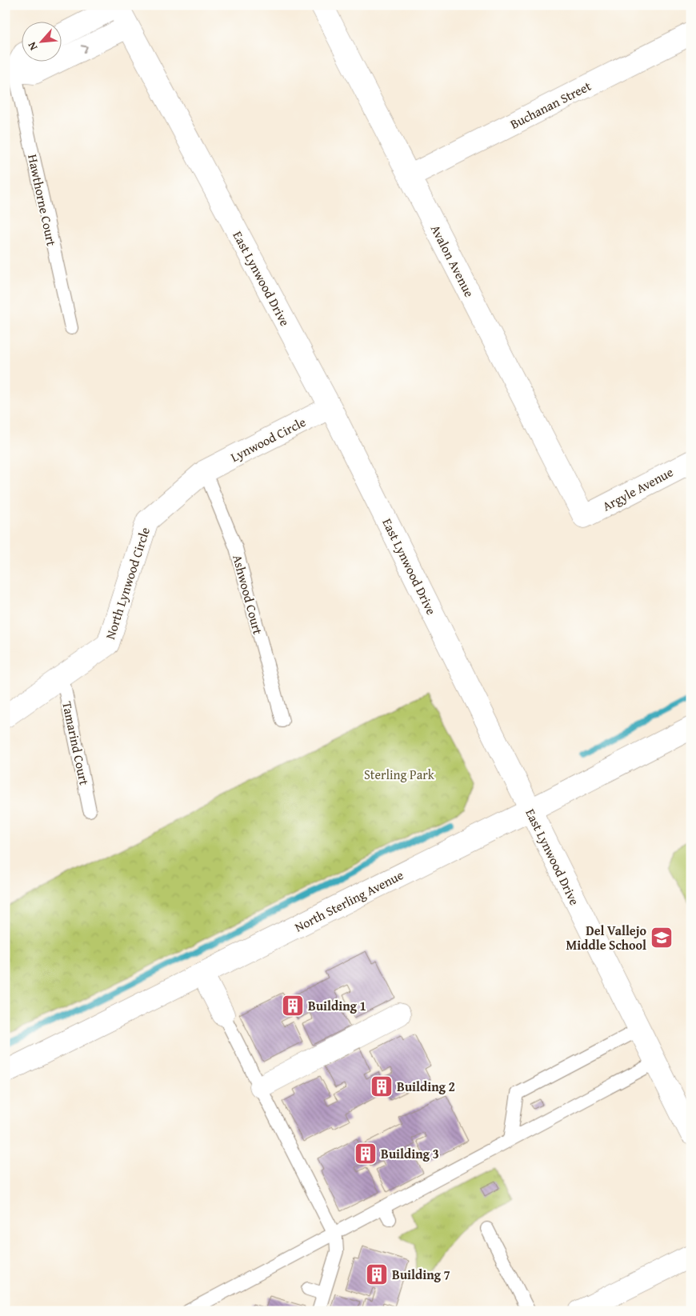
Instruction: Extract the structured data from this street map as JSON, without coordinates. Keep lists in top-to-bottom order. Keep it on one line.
{"streets":{"street":["Buchanan Street","Avalon Avenue","East Lynwood Drive","Lynwood Circle","Argyle Avenue","North Lynwood Circle","North Sterling Avenue"],"lane":["Hawthorne Court","Ashwood Court","Tamarind Court"]},"crossings":[["Buchanan Street","Avalon Avenue"],["Avalon Avenue","Argyle Avenue"],["East Lynwood Drive","Lynwood Circle"],["East Lynwood Drive","North Sterling Avenue"],["Lynwood Circle","North Lynwood Circle"],["Lynwood Circle","Ashwood Court"],["North Lynwood Circle","Ashwood Court"],["North Lynwood Circle","Tamarind Court"]],"parks":["Sterling Park"],"places":{"school or university":["Del Vallejo Middle School"],"building":["Building 1","Building 2","Building 3","Building 7"]},"north":"bottom left"}
